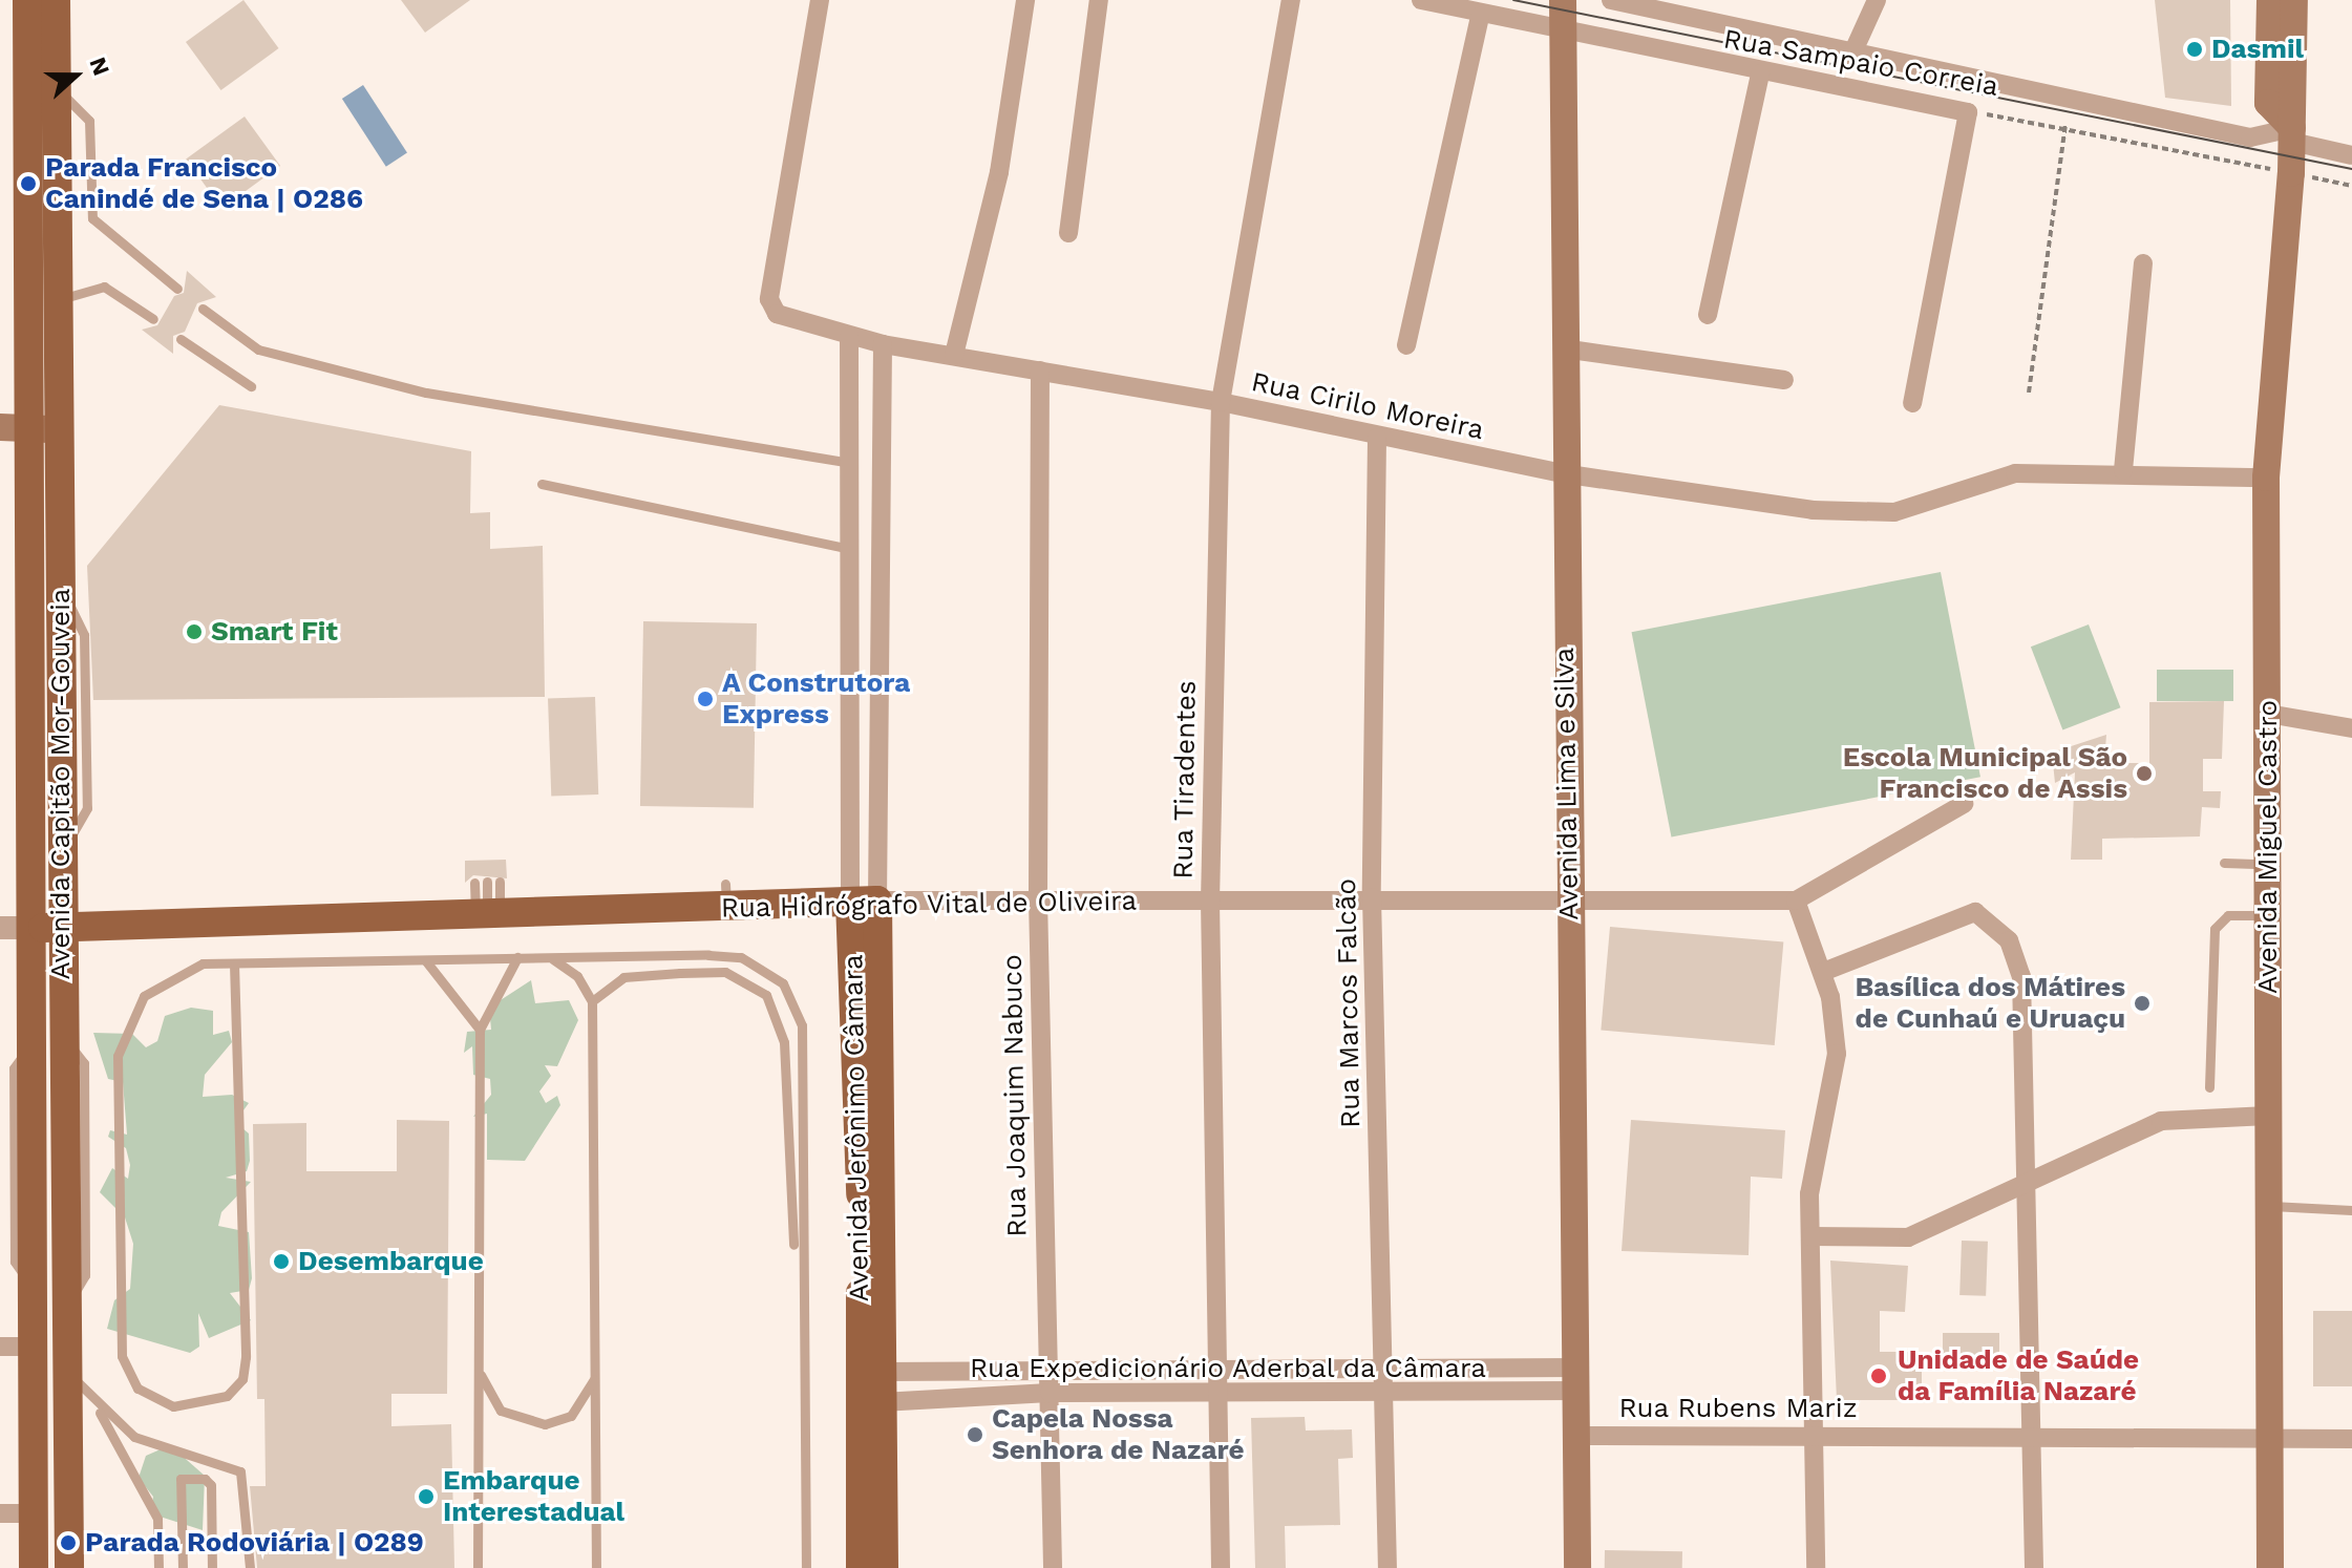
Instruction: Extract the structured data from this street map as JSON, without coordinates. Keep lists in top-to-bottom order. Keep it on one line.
{"streets":{"main road":["Avenida Capitão Mor-Gouveia","Avenida Lima e Silva","Avenida Miguel Castro","Rua Hidrógrafo Vital de Oliveira","Avenida Jerônimo Câmara"],"street":["Rua Sampaio Correia","Rua Cirilo Moreira","Rua Tiradentes","Rua Marcos Falcão","Rua Joaquim Nabuco","Rua Expedicionário Aderbal da Câmara","Rua Rubens Mariz"]},"crossings":[["Rua Sampaio Correia","Avenida Lima e Silva"],["Rua Sampaio Correia","Avenida Miguel Castro"],["Rua Cirilo Moreira","Rua Tiradentes"],["Rua Cirilo Moreira","Avenida Lima e Silva"],["Rua Cirilo Moreira","Avenida Miguel Castro"],["Rua Cirilo Moreira","Rua Marcos Falcão"],["Rua Cirilo Moreira","Rua Joaquim Nabuco"],["Rua Cirilo Moreira","Avenida Jerônimo Câmara"],["Rua Tiradentes","Rua Hidrógrafo Vital de Oliveira"],["Rua Tiradentes","Rua Expedicionário Aderbal da Câmara"],["Avenida Capitão Mor-Gouveia","Rua Hidrógrafo Vital de Oliveira"],["Avenida Lima e Silva","Rua Hidrógrafo Vital de Oliveira"],["Avenida Lima e Silva","Rua Expedicionário Aderbal da Câmara"],["Avenida Lima e Silva","Rua Rubens Mariz"],["Avenida Miguel Castro","Rua Rubens Mariz"],["Rua Hidrógrafo Vital de Oliveira","Rua Marcos Falcão"],["Rua Hidrógrafo Vital de Oliveira","Rua Joaquim Nabuco"],["Rua Hidrógrafo Vital de Oliveira","Avenida Jerônimo Câmara"],["Rua Marcos Falcão","Rua Expedicionário Aderbal da Câmara"],["Rua Joaquim Nabuco","Rua Expedicionário Aderbal da Câmara"],["Avenida Jerônimo Câmara","Rua Expedicionário Aderbal da Câmara"]],"places":["Dasmil","Parada Francisco Canindé de Sena | O286","Smart Fit","A Construtora Express","Escola Municipal São Francisco de Assis","Basílica dos Mátires de Cunhaú e Uruaçu","Desembarque","Unidade de Saúde da Família Nazaré","Capela Nossa Senhora de Nazaré","Embarque Interestadual","Parada Rodoviária | O289"],"north":"right"}
